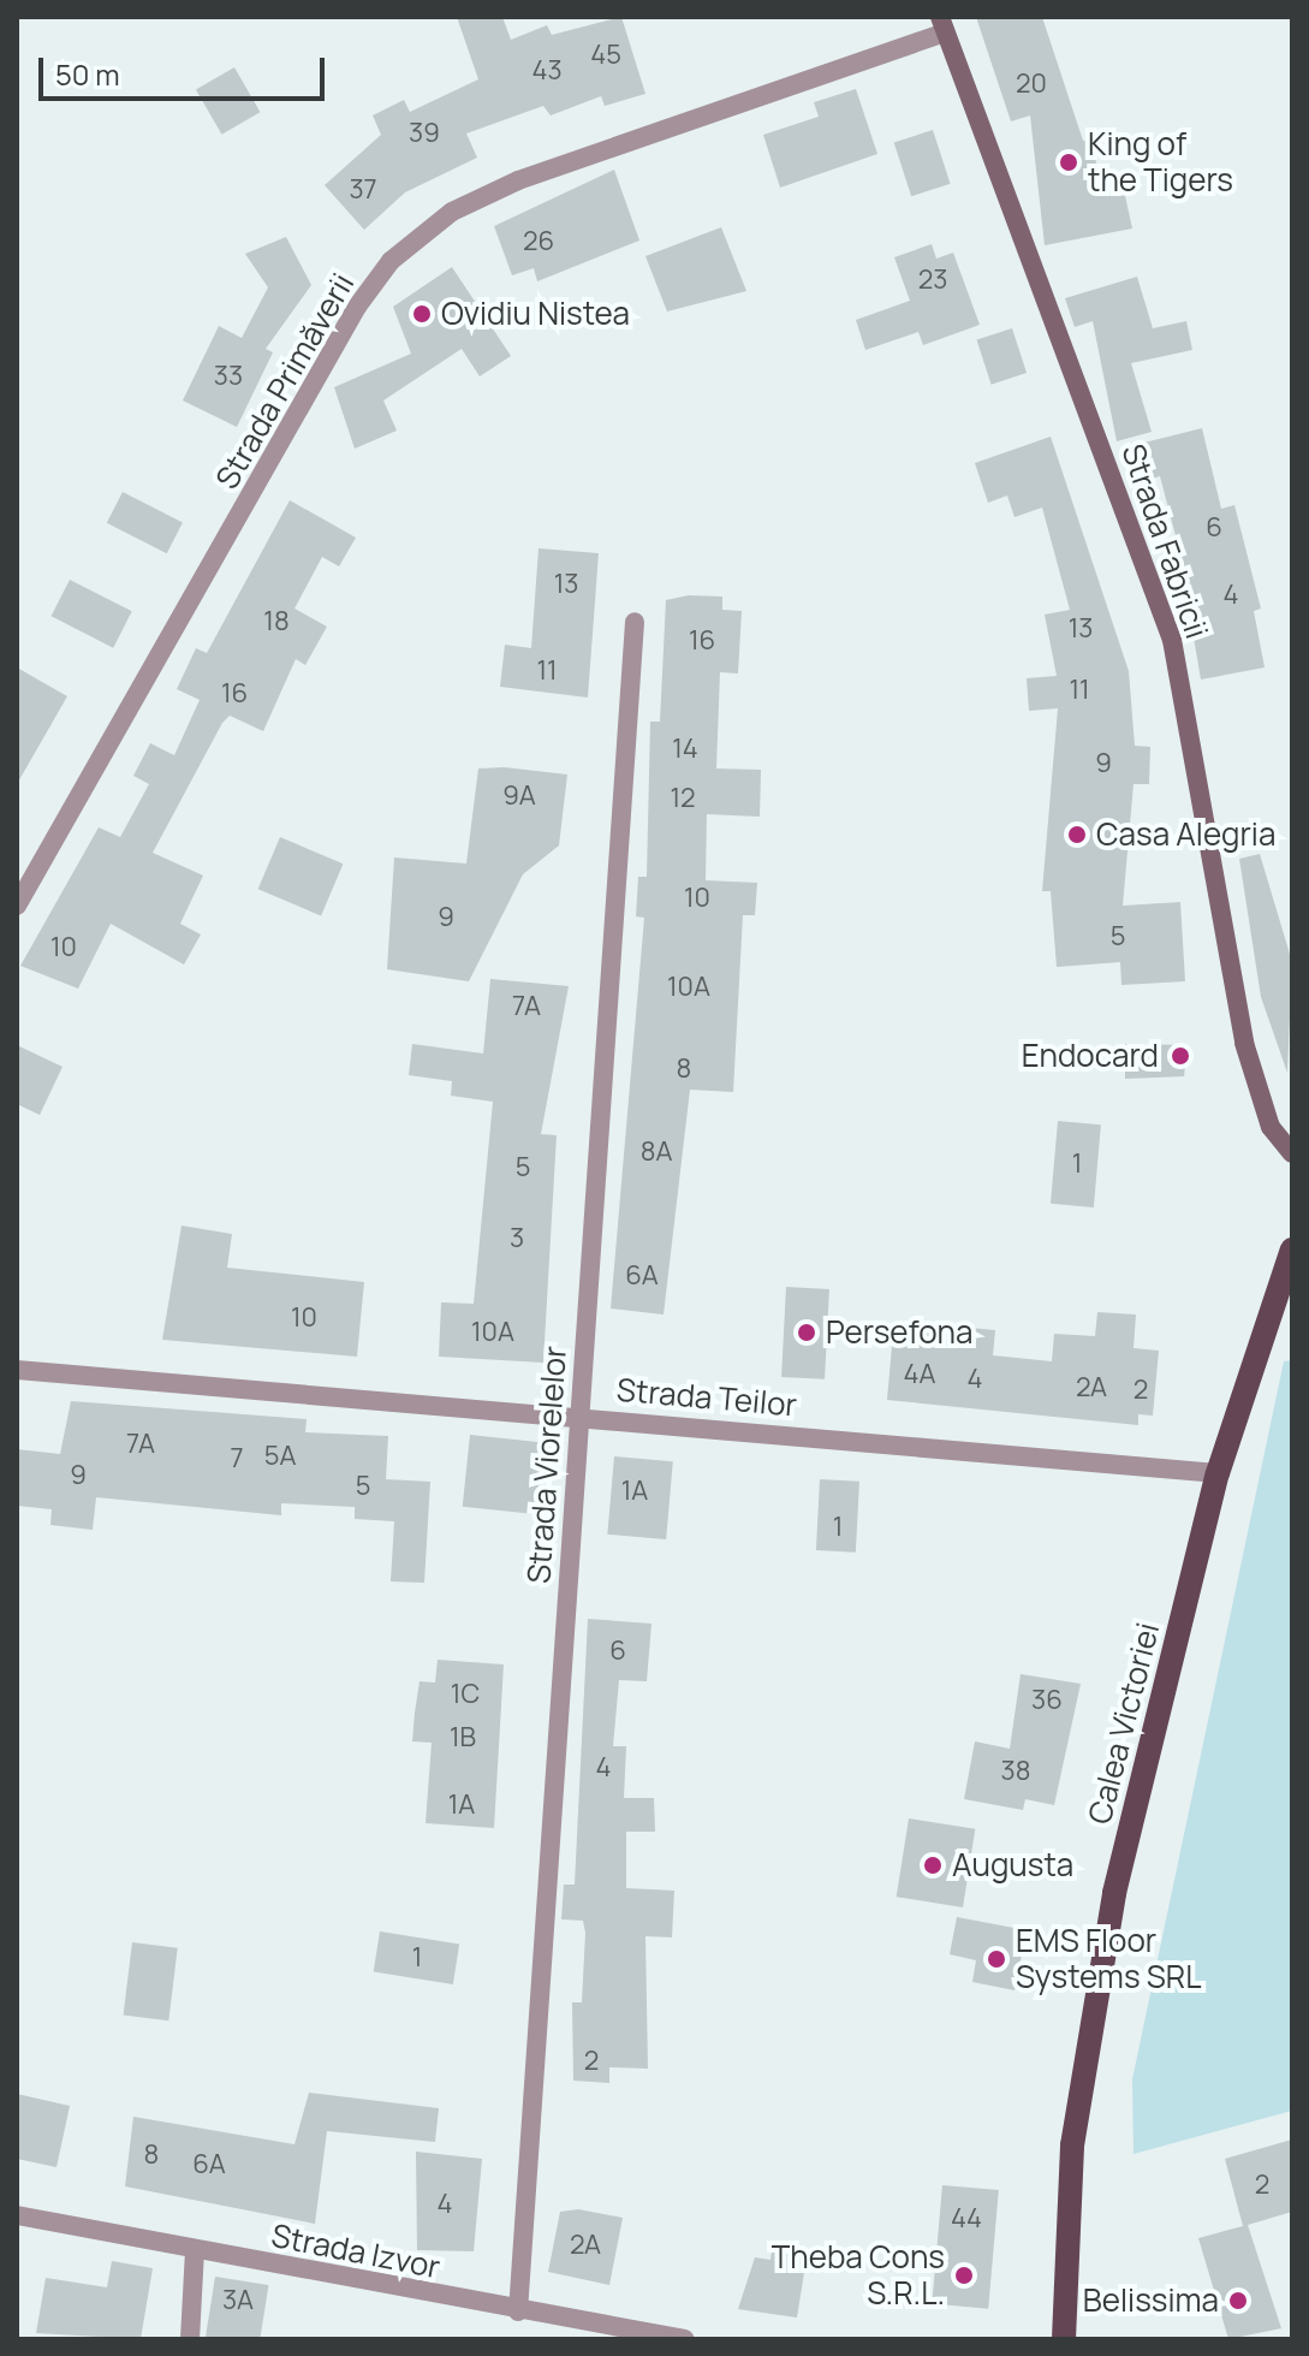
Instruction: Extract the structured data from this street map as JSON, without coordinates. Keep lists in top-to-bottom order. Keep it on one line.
{"streets":{"main road":["Calea Victoriei"],"street":["Strada Primăverii","Strada Fabricii","Strada Teilor","Strada Viorelelor","Strada Izvor"]},"crossings":[["Strada Primăverii","Strada Fabricii"],["Strada Teilor","Strada Viorelelor"],["Strada Teilor","Calea Victoriei"],["Strada Viorelelor","Strada Izvor"]],"places":["King of the Tigers","Ovidiu Nistea","Casa Alegria","Endocard","Persefona","Augusta","EMS Floor Systems SRL","Theba Cons S.R.L.","Belissima"],"house_numbers":["45","43","20","39","37","26","23","33","6","13","4","18","13","16","11","11","16","14","9","9A","12","10","9","5","10","10A","7A","8","8A","1","5","3","6A","10","10A","4A","4","2A","2","7A","5A","7","9","5","1A","1","6","1C","36","1B","4","38","1A","1","2","8","6A","2","4","44","2A","3A"],"scale_bar":"50 m"}
